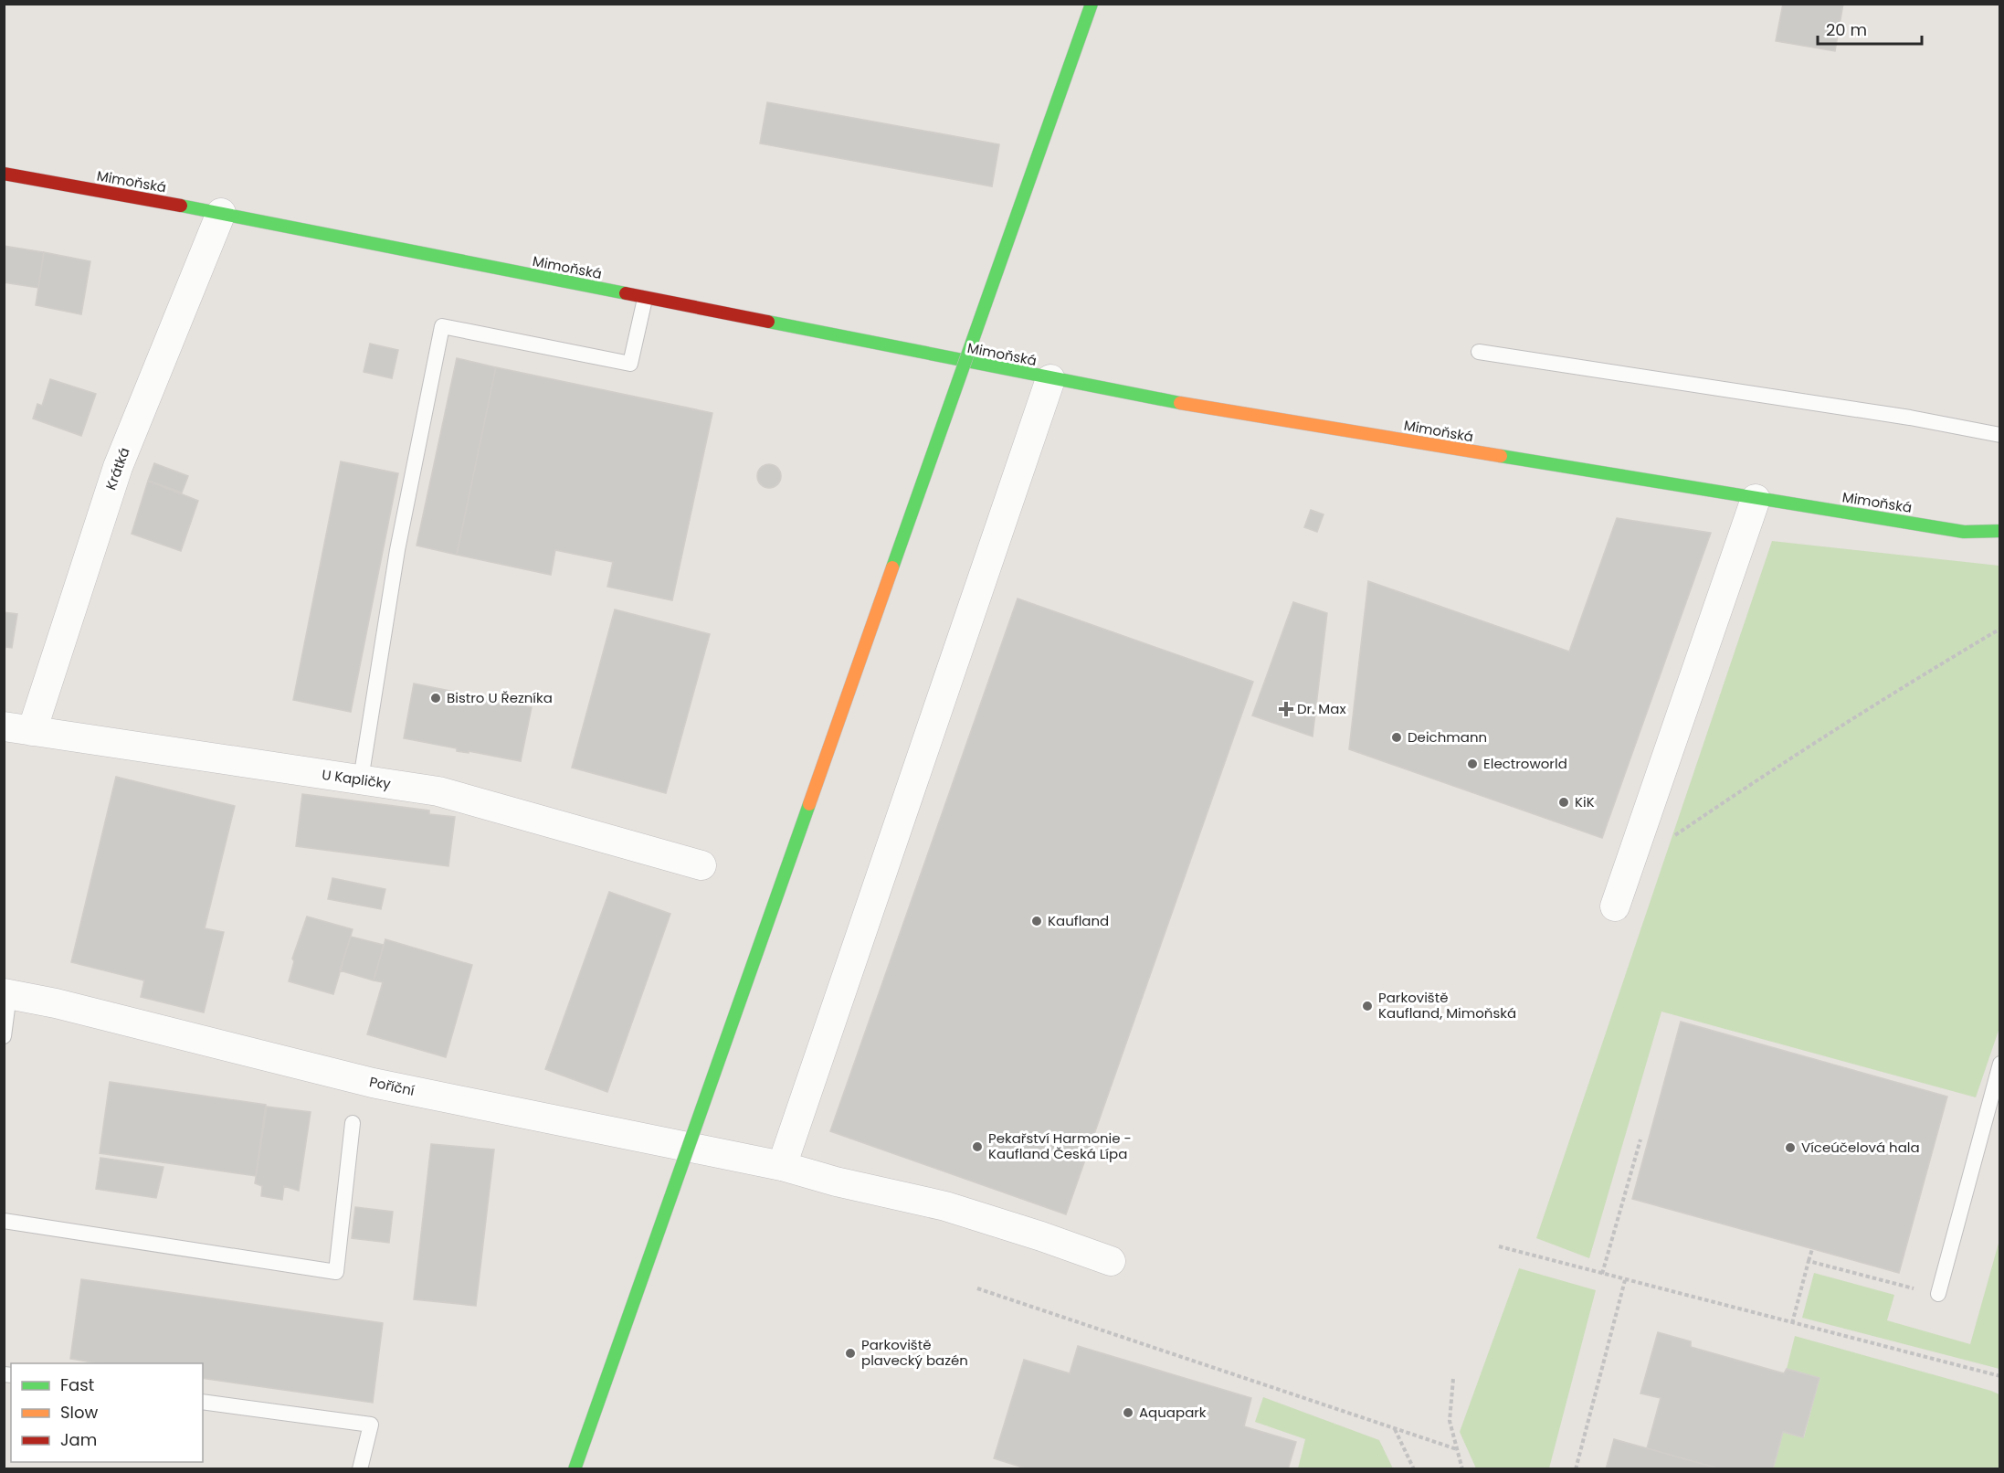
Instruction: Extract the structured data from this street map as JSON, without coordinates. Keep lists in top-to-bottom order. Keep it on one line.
{"streets":{"street":["Mimoňská","Krátká","U Kapličky","Poříční"]},"crossings":[["Mimoňská","Krátká"],["Krátká","U Kapličky"]],"places":{"other":["Bistro U Řezníka","Deichmann","Electroworld","KiK","Kaufland","Parkoviště Kaufland, Mimoňská","Pekařství Harmonie - Kaufland Česká Lípa","Víceúčelová hala","Parkoviště plavecký bazén","Aquapark"],"health":["Dr. Max"]},"legend":["Fast","Slow","Jam"],"scale_bar":"20 m"}
